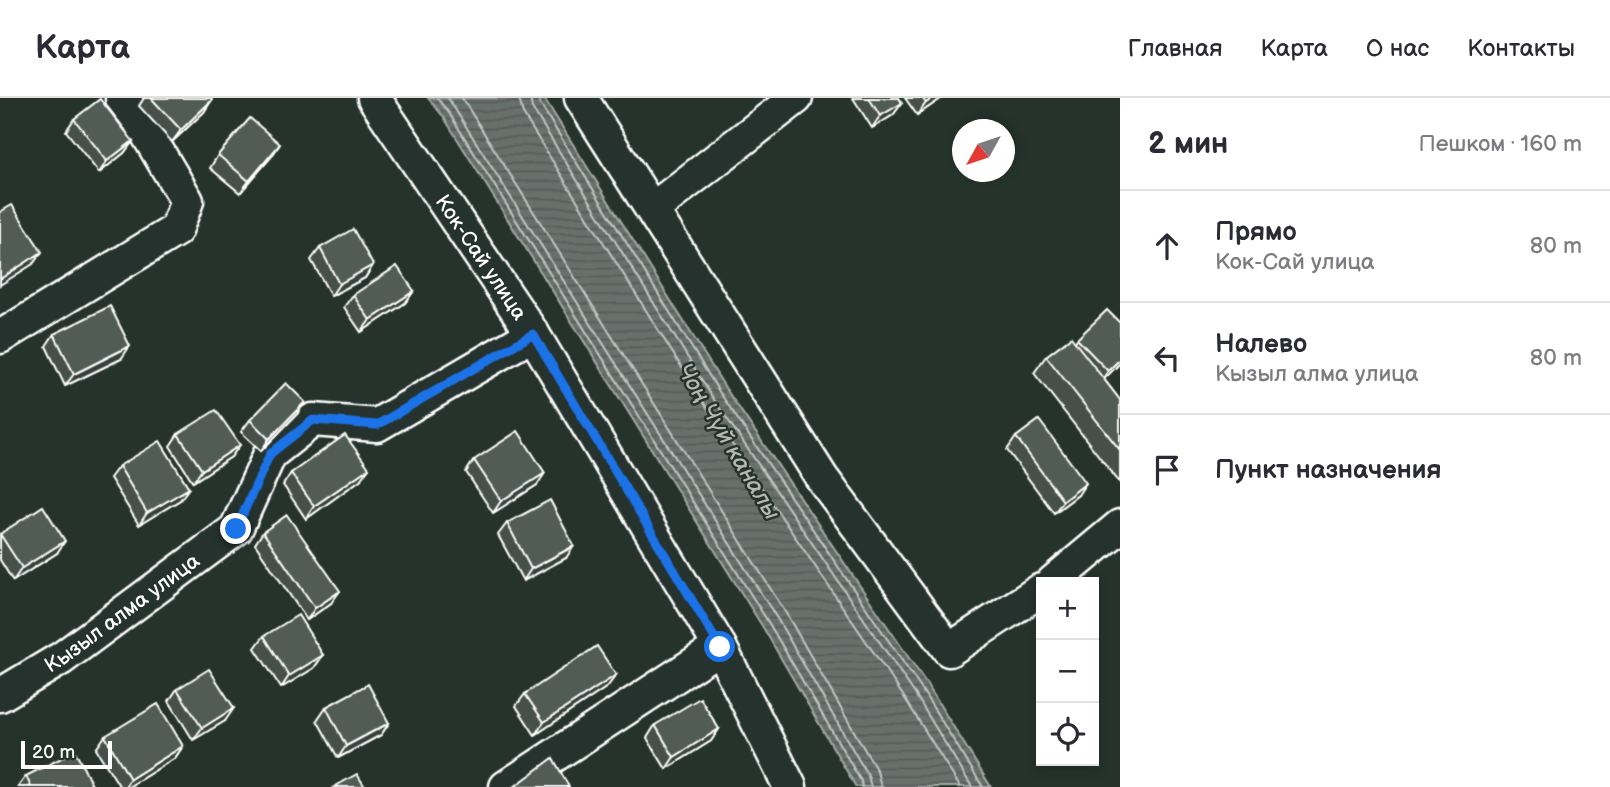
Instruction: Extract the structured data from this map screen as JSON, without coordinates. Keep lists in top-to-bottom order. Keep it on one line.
{"streets":{"street":["Кок-Сай улица","Кызыл алма улица"]},"crossings":[["Кок-Сай улица","Кызыл алма улица"]],"water":["Чоң Чүй каналы"],"scale_bar":"20 m","north":"bottom left","page":{"header":"Карта","nav":["Главная","Карта","О нас","Контакты"],"heading":["2 мин","Пешком · 160 m"],"list":[["Прямо","Кок-Сай улица","80 m"],["Налево","Кызыл алма улица","80 m"],"Пункт назначения"],"map_buttons":["+","−"],"scale":"20 m"}}
